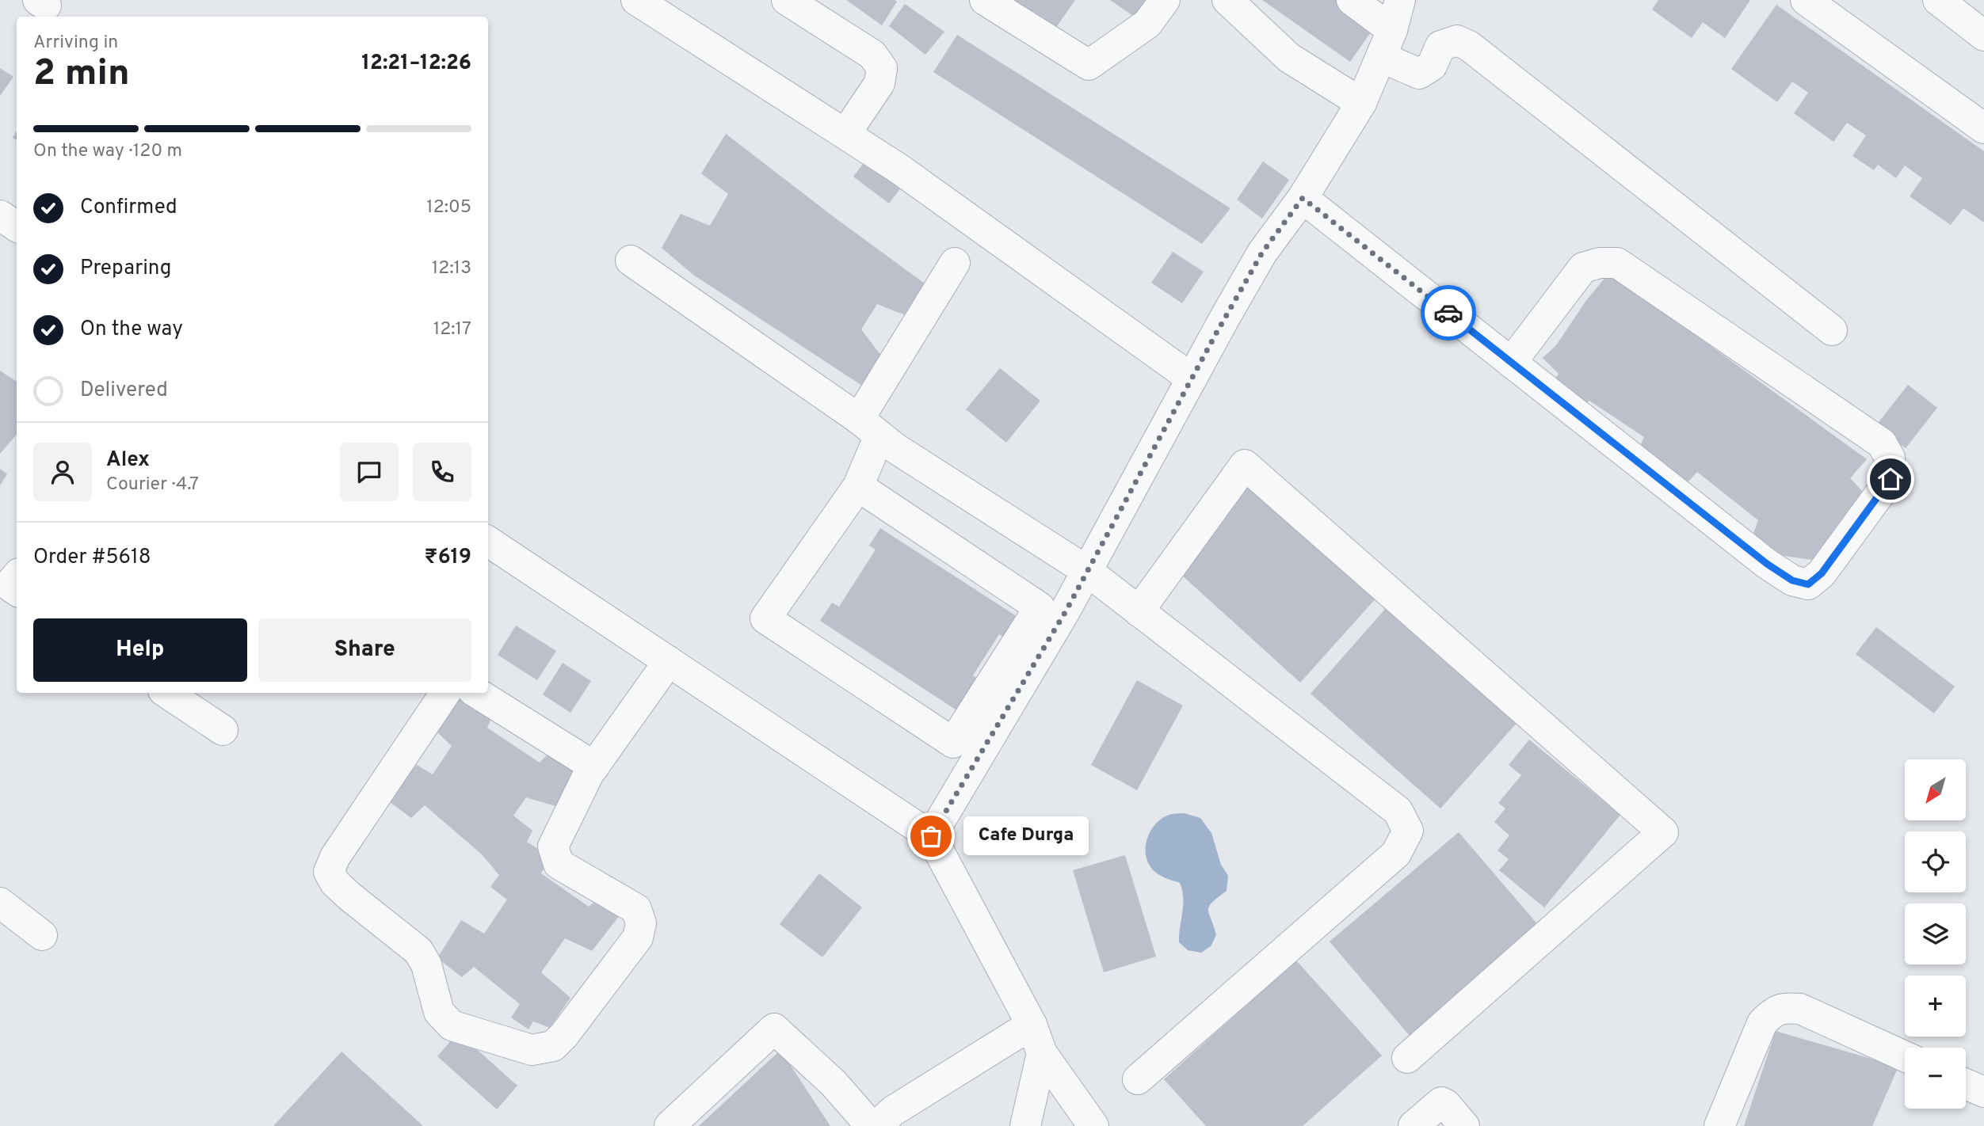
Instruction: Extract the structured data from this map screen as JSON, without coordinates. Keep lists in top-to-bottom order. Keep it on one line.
{"places":["Cafe Durga"],"north":"bottom left","page":{"heading":["2 min","Arriving in","12:21–12:26"],"panel":["Alex","Courier · 4.7","Order #5618","₹619"],"bar":"On the way · 120 m","list":[["Confirmed","12:05"],["Preparing","12:13"],["On the way","12:17"],"Delivered"],"buttons":["Help","Share"],"map_buttons":["+","−"],"bubble":"Cafe Durga"}}
